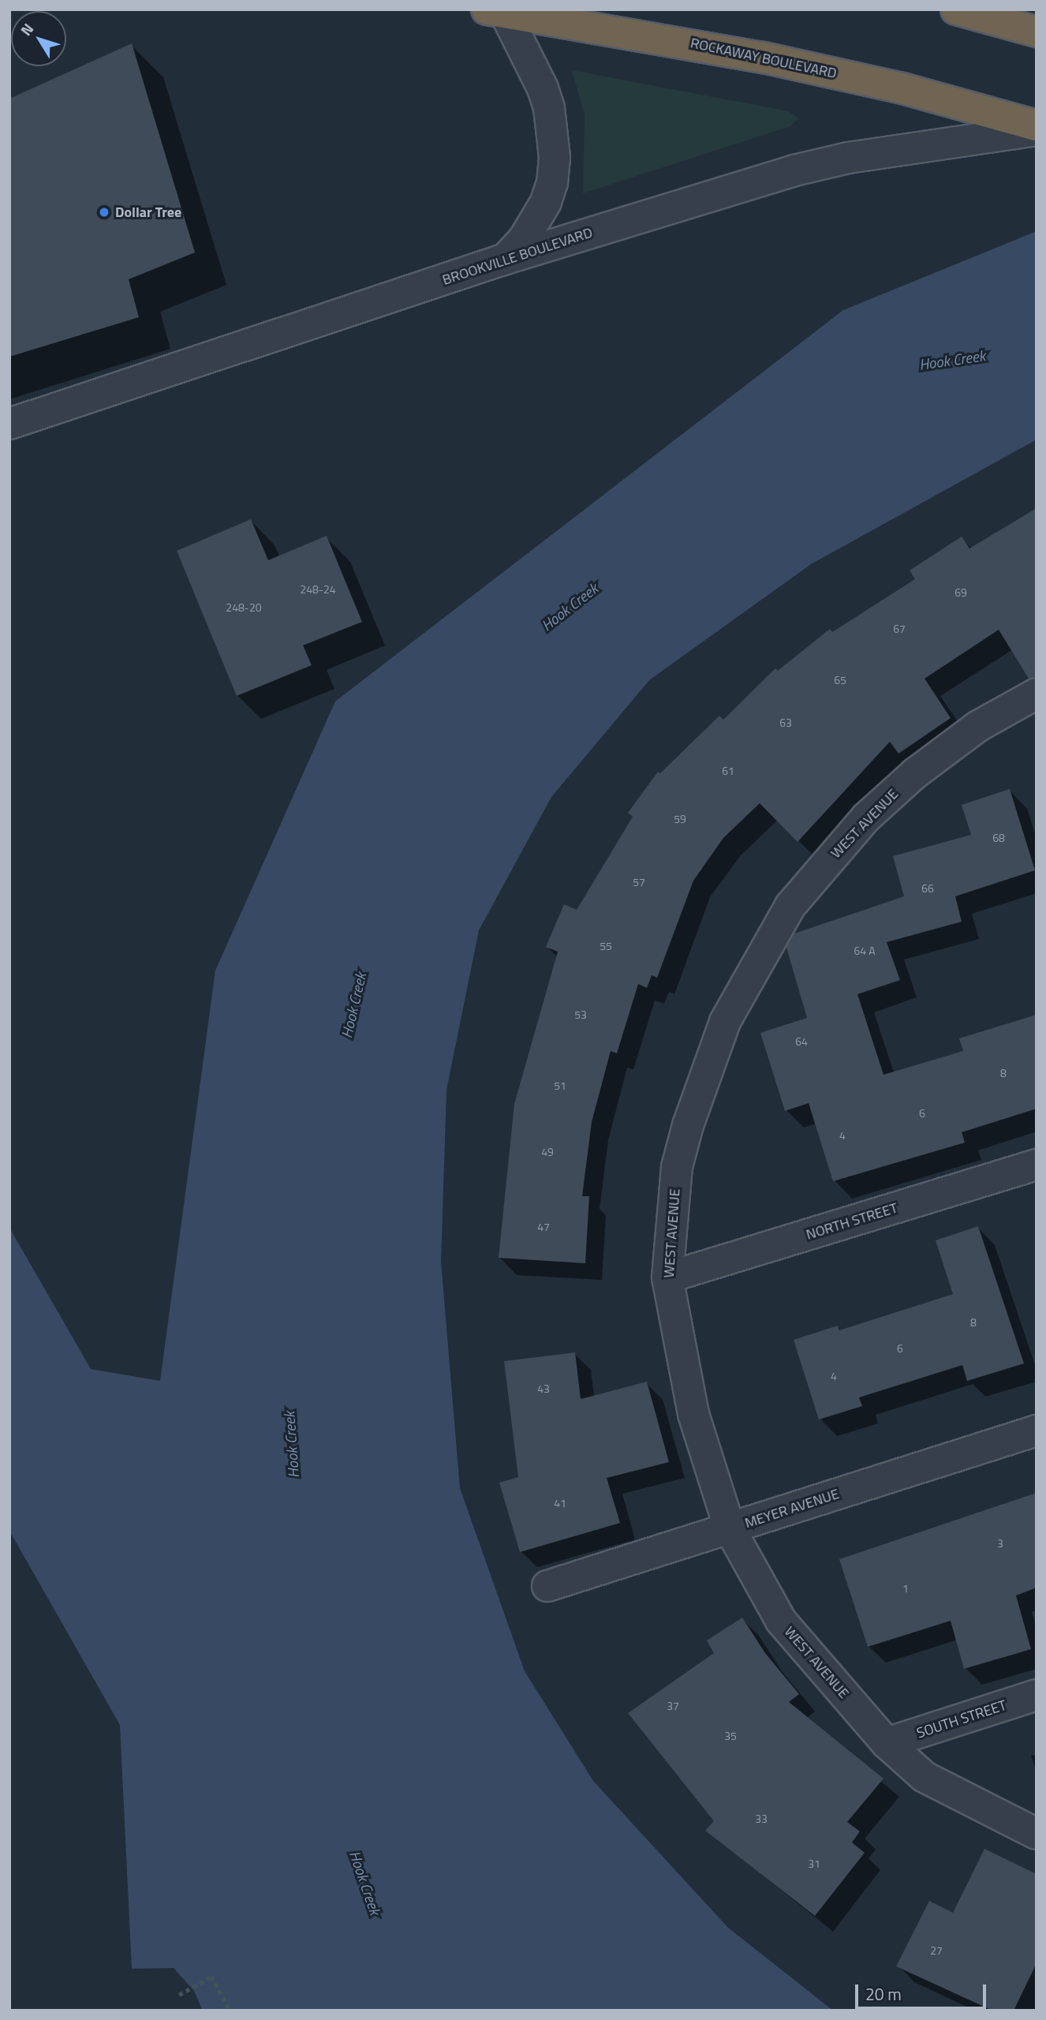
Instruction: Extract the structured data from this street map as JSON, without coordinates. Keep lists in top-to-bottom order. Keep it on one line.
{"streets":{"highway":["ROCKAWAY BOULEVARD"],"street":["BROOKVILLE BOULEVARD","WEST AVENUE","NORTH STREET","MEYER AVENUE","SOUTH STREET"]},"crossings":[["WEST AVENUE","NORTH STREET"],["WEST AVENUE","MEYER AVENUE"],["WEST AVENUE","SOUTH STREET"]],"water":["Hook Creek"],"places":["Dollar Tree"],"house_numbers":["248-24","69","248-20","67","65","63","61","59","68","57","66","55","64 A","53","64","8","51","6","4","49","47","8","6","4","43","41","3","1","37","35","33","31","27"],"scale_bar":"20 m","north":"top left"}
